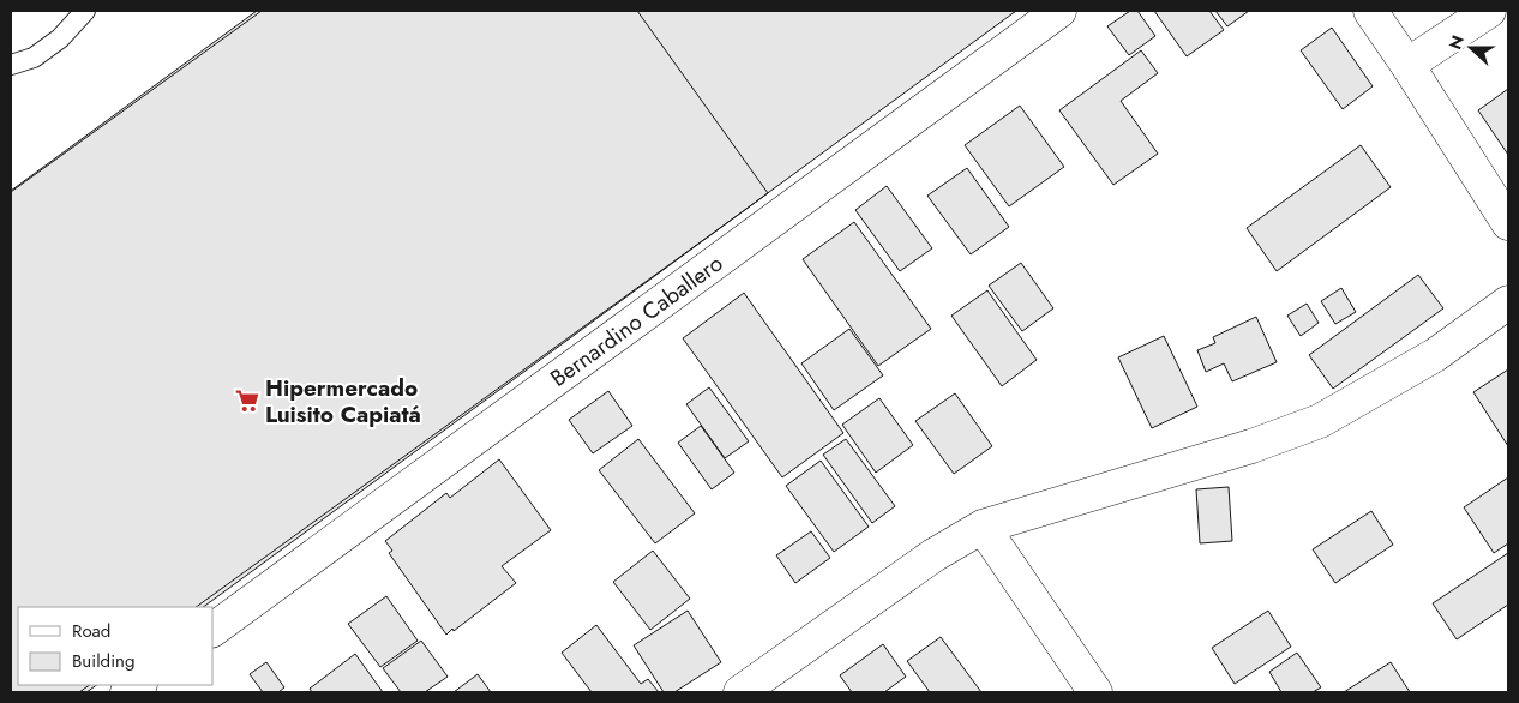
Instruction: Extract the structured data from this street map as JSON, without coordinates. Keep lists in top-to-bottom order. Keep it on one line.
{"streets":{"street":["Bernardino Caballero"]},"places":{"supermarket":["Hipermercado Luisito Capiatá"]},"legend":["Road","Building"],"north":"left"}
